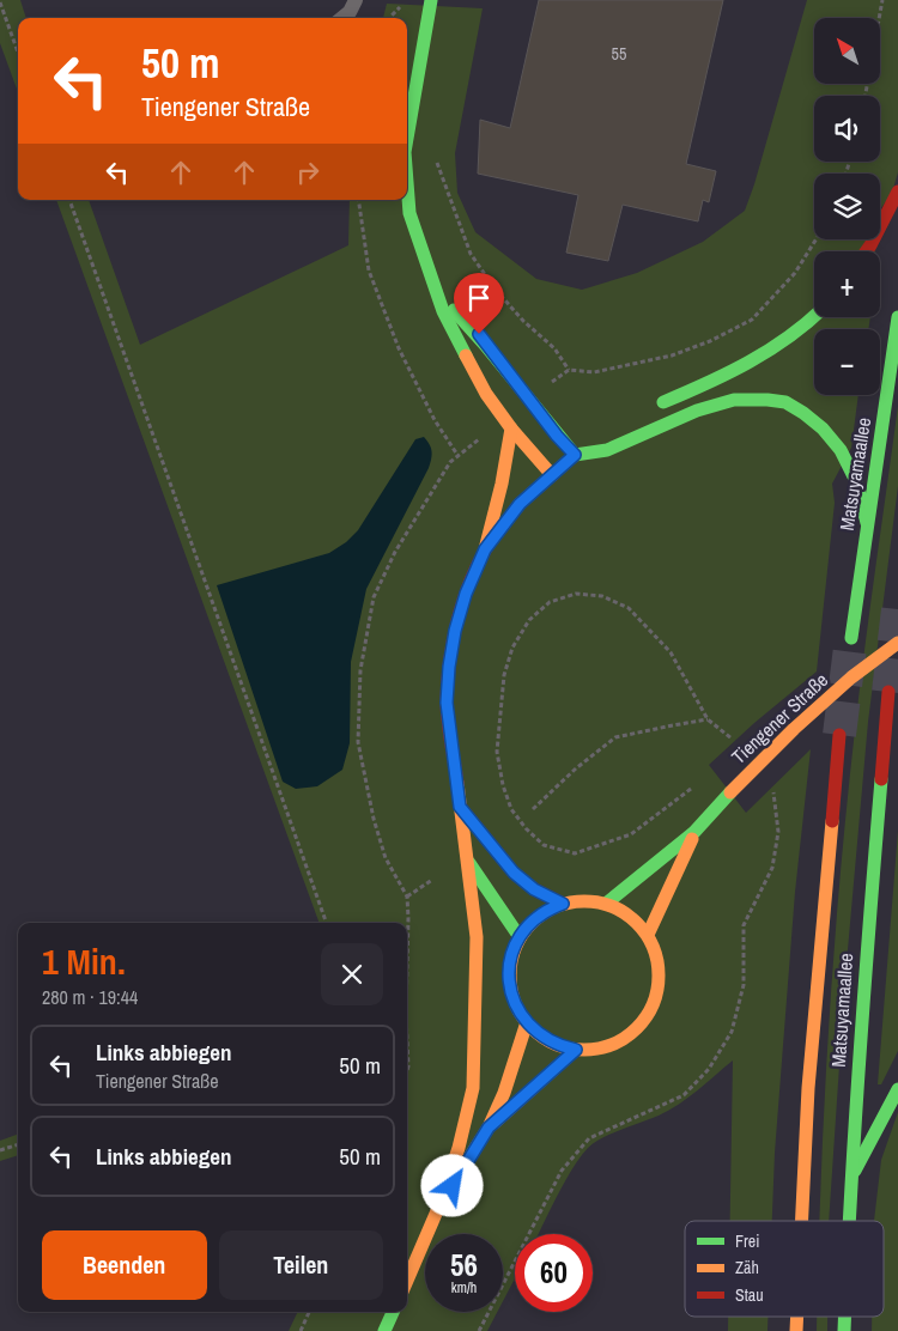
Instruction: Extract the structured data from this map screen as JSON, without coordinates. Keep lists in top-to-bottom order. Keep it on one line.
{"streets":{"main road":["Matsuyamaallee","Tiengener Straße"]},"house_numbers":["55"],"legend":["Frei","Zäh","Stau"],"north":"top left","page":{"map_buttons":["+","−"],"turn":["50 m","Tiengener Straße"],"heading":["1 Min.","280 m · 19:44"],"list":[{"name":"Links abbiegen","note":"Tiengener Straße","value":"50 m"},{"name":"Links abbiegen","value":"50 m"}],"buttons":["Beenden","Teilen"],"speed":"56 km/h","limit":"60"}}
